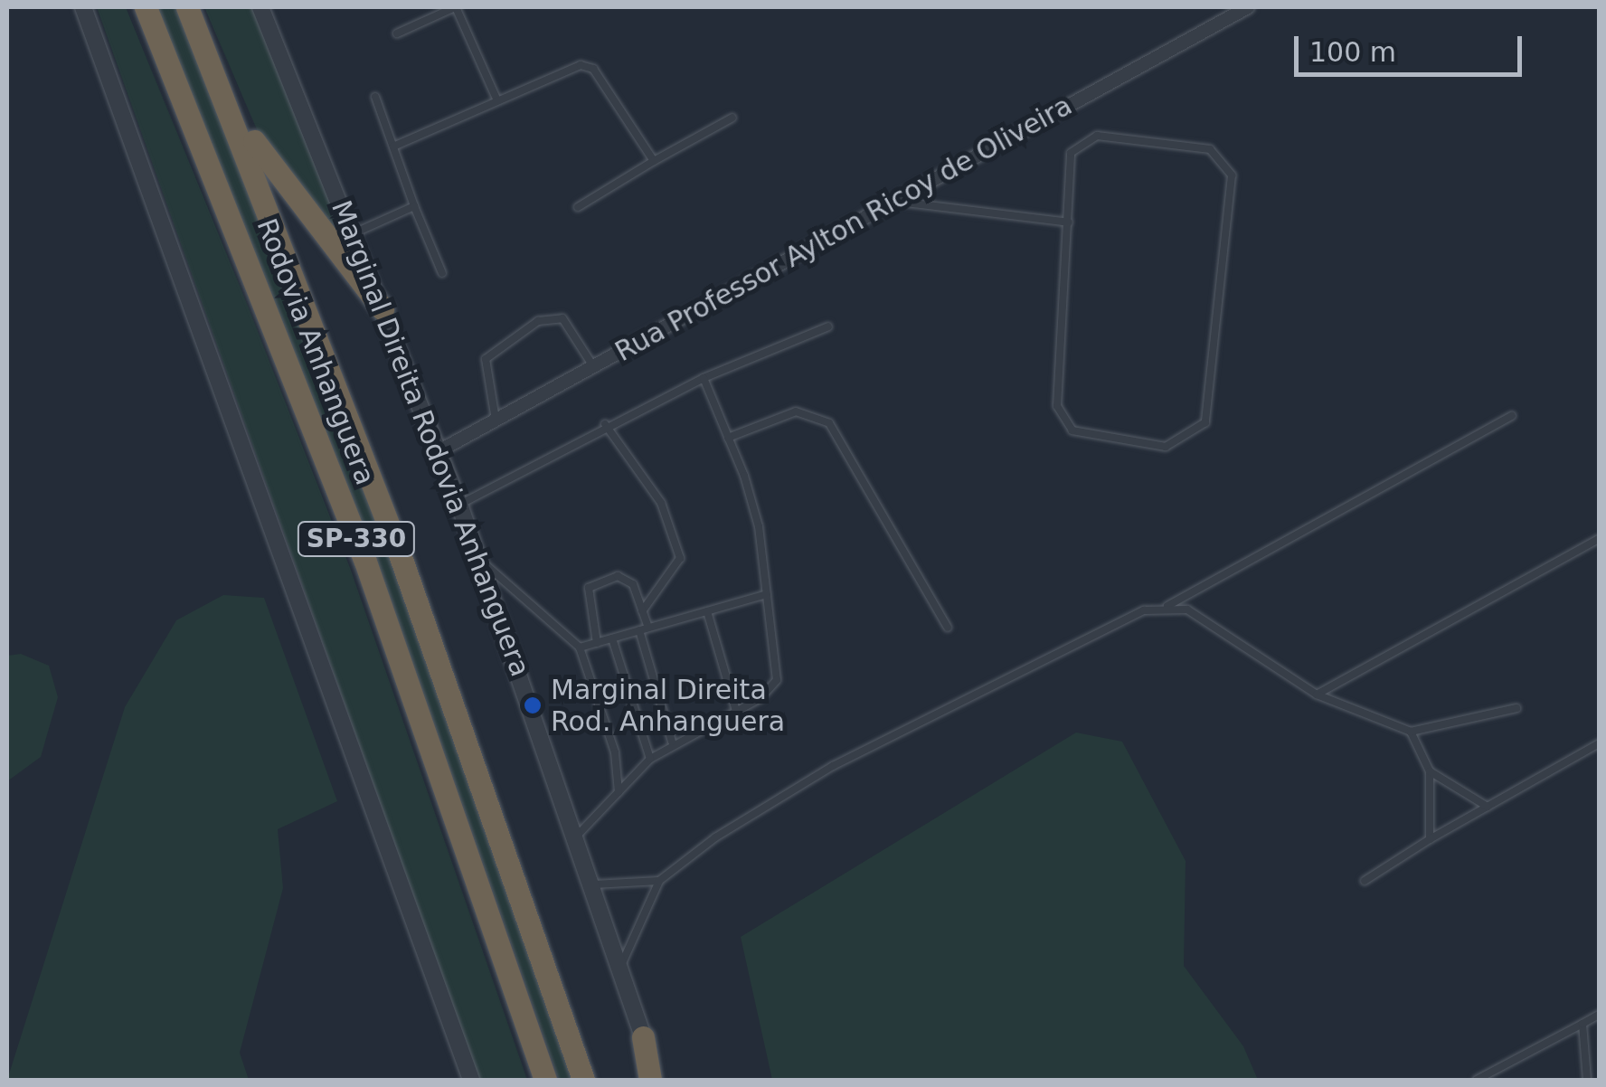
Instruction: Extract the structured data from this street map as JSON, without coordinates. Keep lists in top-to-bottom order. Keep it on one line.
{"streets":{"highway":["Rodovia Anhanguera","SP-330"],"street":["Rua Professor Aylton Ricoy de Oliveira","Marginal Direita Rodovia Anhanguera"]},"crossings":[["Rua Professor Aylton Ricoy de Oliveira","Marginal Direita Rodovia Anhanguera"]],"places":["Marginal Direita Rod. Anhanguera"],"scale_bar":"100 m"}
